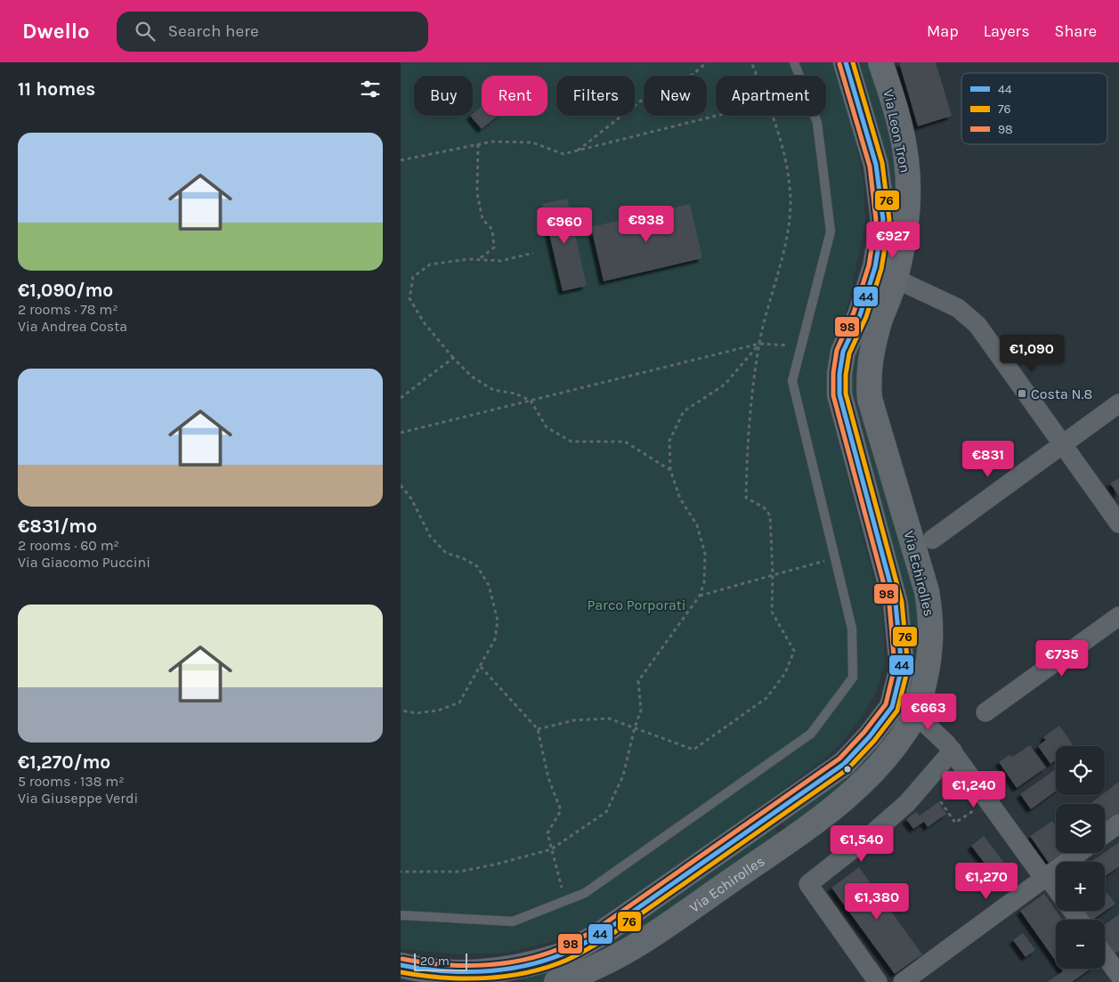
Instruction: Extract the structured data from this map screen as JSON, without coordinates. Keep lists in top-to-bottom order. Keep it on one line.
{"streets":{"street":["Via Leon Tron","Via Echirolles"]},"crossings":[["Via Leon Tron","Via Echirolles"]],"parks":["Parco Porporati"],"places":{"transit":["Costa N.8"]},"lines":["transit line 44","transit line 76","transit line 98"],"legend":["44","76","98"],"scale_bar":"20 m","page":{"header":"Dwello","search":"Search here","nav":["Map","Layers","Share"],"heading":"11 homes","chip":["Buy","Rent","Filters","New","Apartment"],"list":[{"name":"€1,090/mo","note":"2 rooms · 78 m² · Via Andrea Costa"},{"name":"€831/mo","note":"2 rooms · 60 m² · Via Giacomo Puccini"},{"name":"€1,270/mo","note":"5 rooms · 138 m² · Via Giuseppe Verdi"}],"price":["€938","€960","€927","€1,090","€831","€735","€663","€1,240","€1,540","€1,270","€1,380"],"map_buttons":["+","−"],"scale":"20 m"}}
